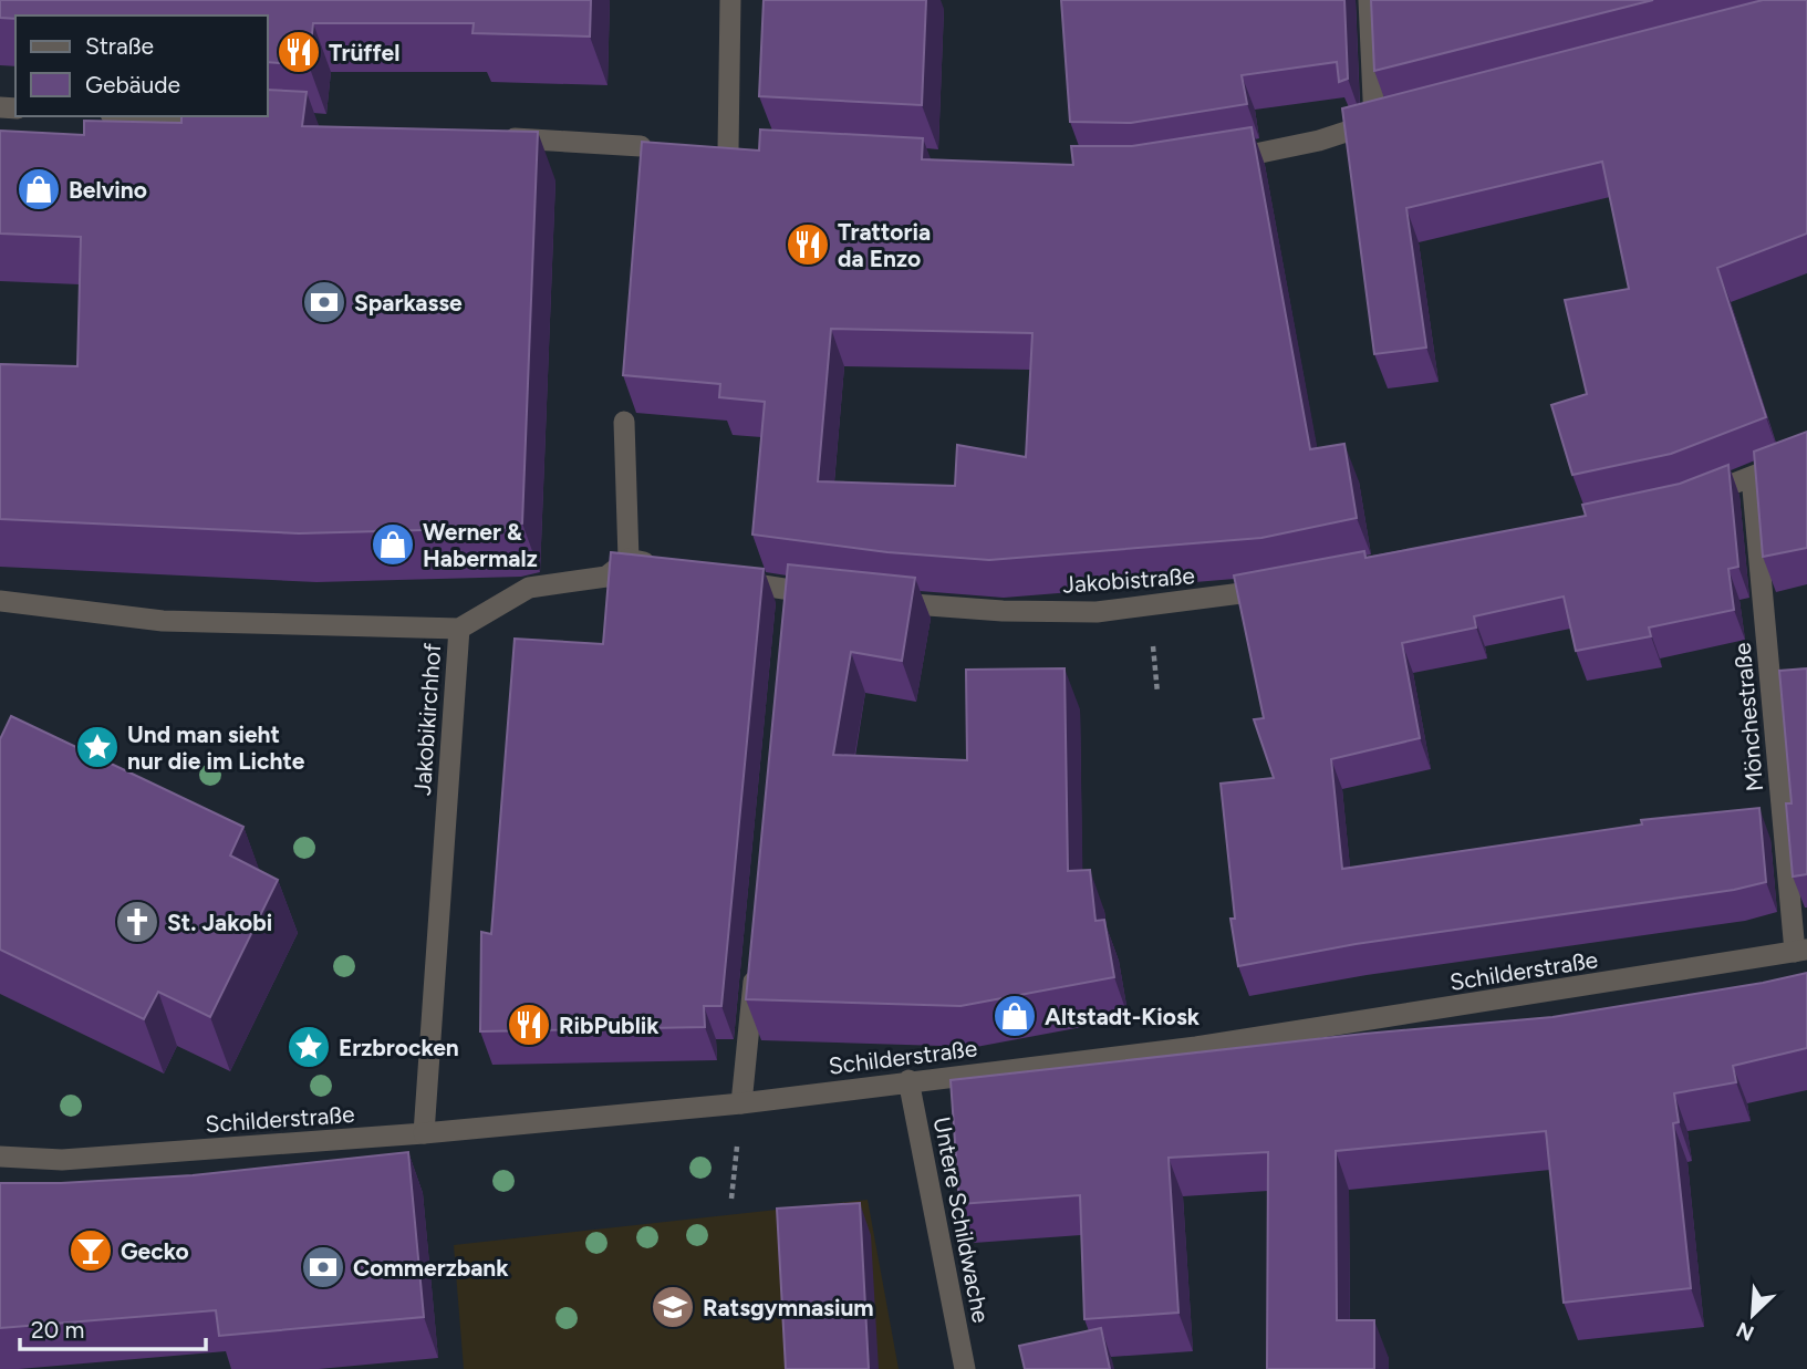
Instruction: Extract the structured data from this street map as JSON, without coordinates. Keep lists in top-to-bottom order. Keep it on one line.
{"streets":{"street":["Jakobistraße","Mönchestraße","Jakobikirchhof","Schilderstraße","Untere Schildwache"]},"crossings":[["Mönchestraße","Schilderstraße"],["Jakobikirchhof","Schilderstraße"],["Schilderstraße","Untere Schildwache"]],"places":{"restaurant":["Trüffel","Trattoria da Enzo","RibPublik"],"shop":["Belvino","Werner & Habermalz","Altstadt-Kiosk"],"bank":["Sparkasse","Commerzbank"],"place":["Und man sieht nur die im Lichte","Erzbrocken"],"church":["St. Jakobi"],"bar":["Gecko"],"school or university":["Ratsgymnasium"]},"legend":["Straße","Gebäude"],"scale_bar":"20 m","north":"bottom left"}
